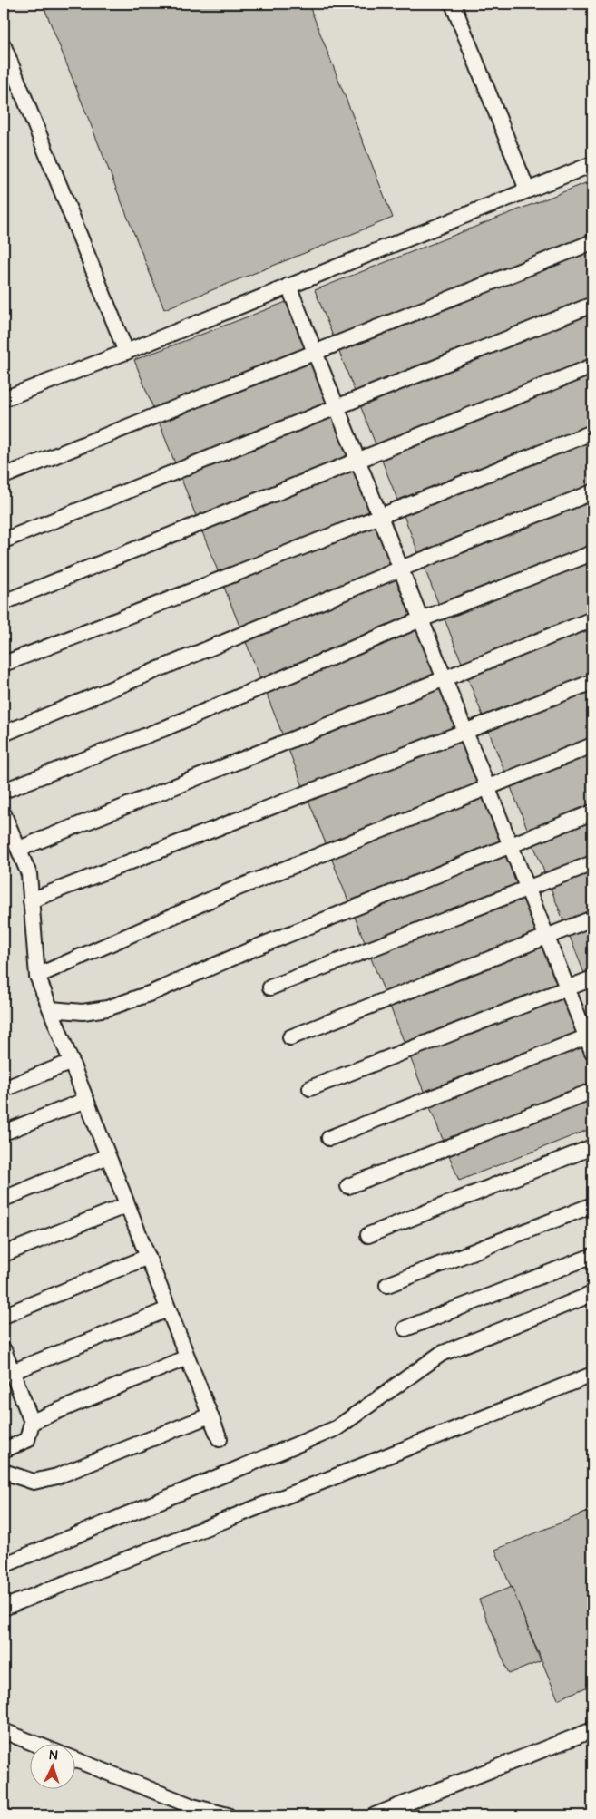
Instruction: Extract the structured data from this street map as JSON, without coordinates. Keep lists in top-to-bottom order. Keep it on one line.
{"north":"top"}
